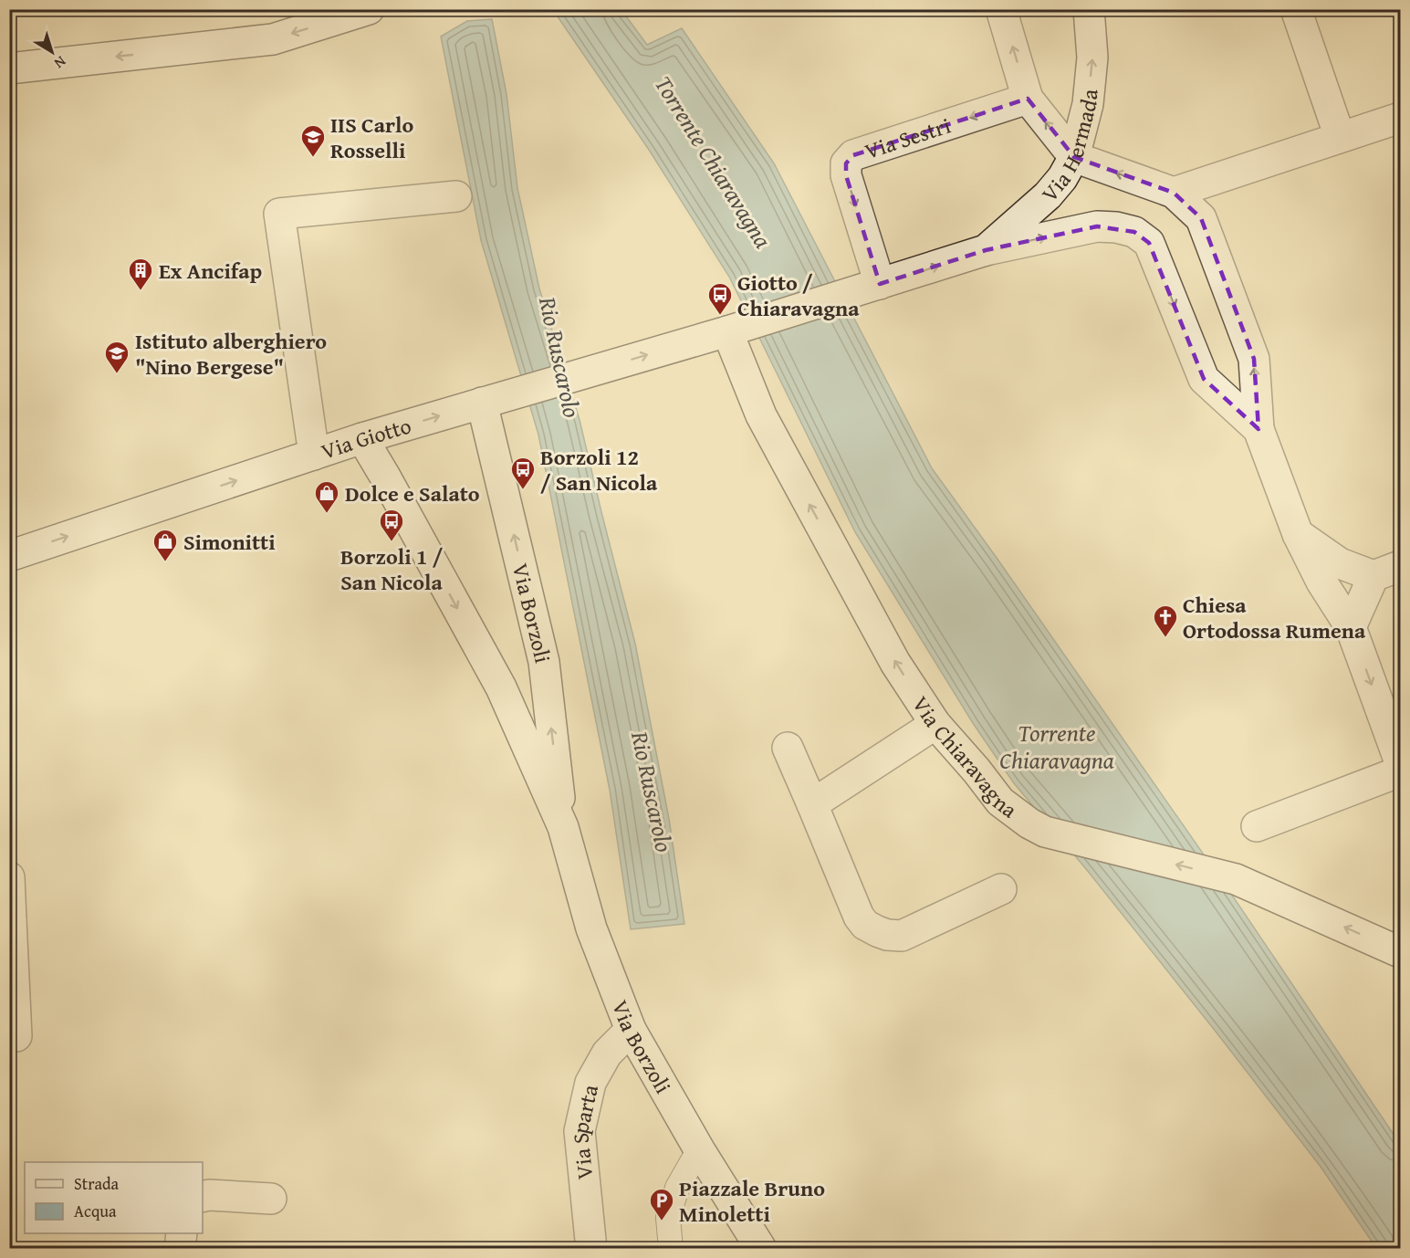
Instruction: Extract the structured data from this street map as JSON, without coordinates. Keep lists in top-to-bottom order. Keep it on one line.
{"streets":{"main road":["Via Sestri","Via Hermada","Via Giotto","Via Borzoli","Via Chiaravagna","Via Sparta"]},"crossings":[["Via Giotto","Via Borzoli"],["Via Giotto","Via Chiaravagna"],["Via Borzoli","Via Sparta"]],"one_way":["Via Giotto","Via Chiaravagna"],"water":["Torrente Chiaravagna","Rio Ruscarolo"],"places":{"school or university":["IIS Carlo Rosselli","Istituto alberghiero \"Nino Bergese\""],"building":["Ex Ancifap"],"bus stop":["Giotto / Chiaravagna","Borzoli 12 / San Nicola","Borzoli 1 / San Nicola"],"shop":["Dolce e Salato","Simonitti"],"church":["Chiesa Ortodossa Rumena"],"parking":["Piazzale Bruno Minoletti"]},"legend":["Strada","Acqua"],"north":"bottom right"}
